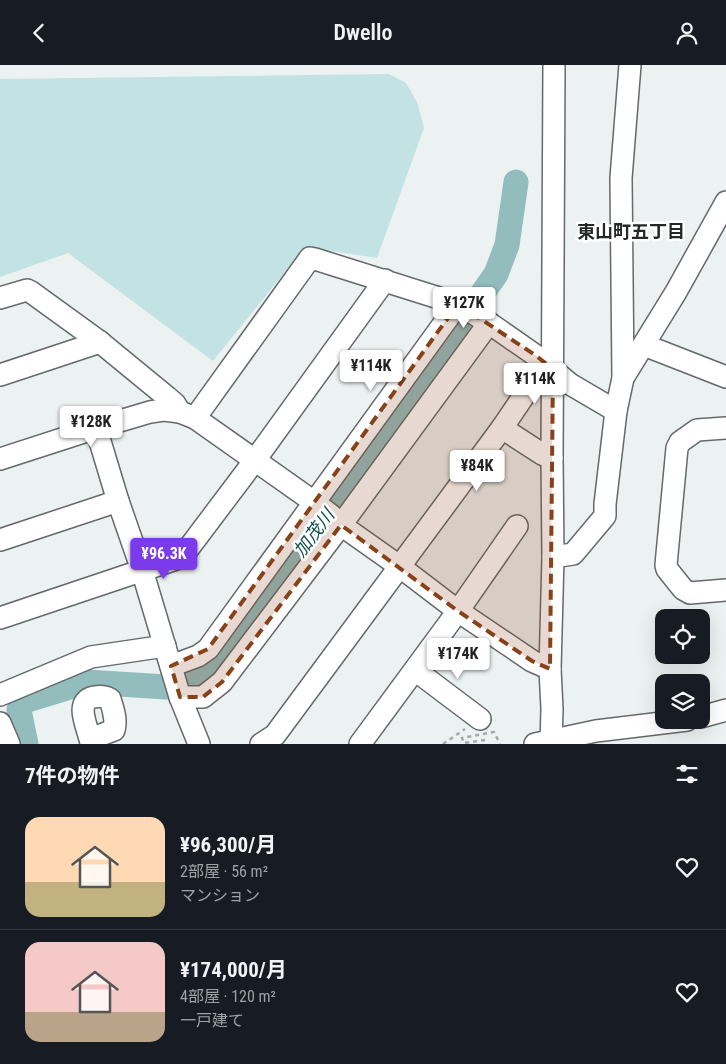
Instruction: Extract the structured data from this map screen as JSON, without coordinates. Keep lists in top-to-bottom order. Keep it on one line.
{"districts":["東山町五丁目"],"water":["加茂川"],"page":{"header":"Dwello","price":["¥127K","¥114K","¥114K","¥128K","¥84K","¥96.3K","¥174K"],"heading":"7件の物件","list":[{"name":"¥96,300/月","note":"2部屋 · 56 m² · マンション"},{"name":"¥174,000/月","note":"4部屋 · 120 m² · 一戸建て"}]}}
